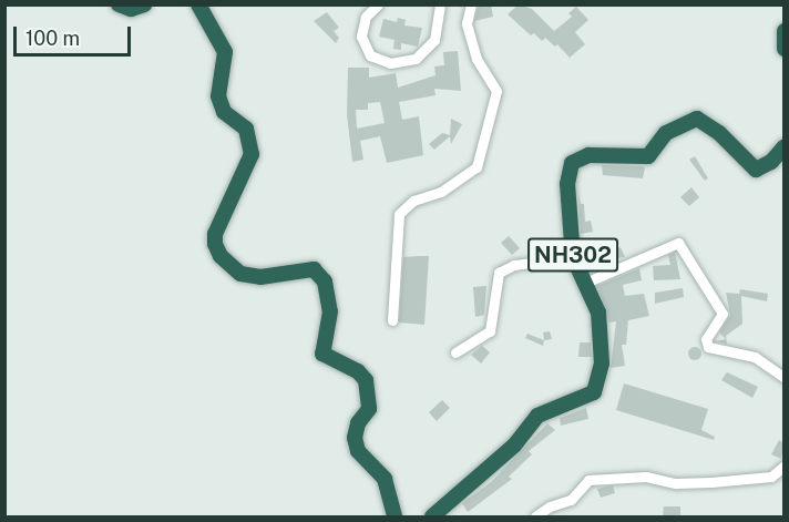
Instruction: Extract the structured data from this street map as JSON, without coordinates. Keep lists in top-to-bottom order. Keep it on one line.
{"streets":{"highway":["NH302"]},"scale_bar":"100 m"}
